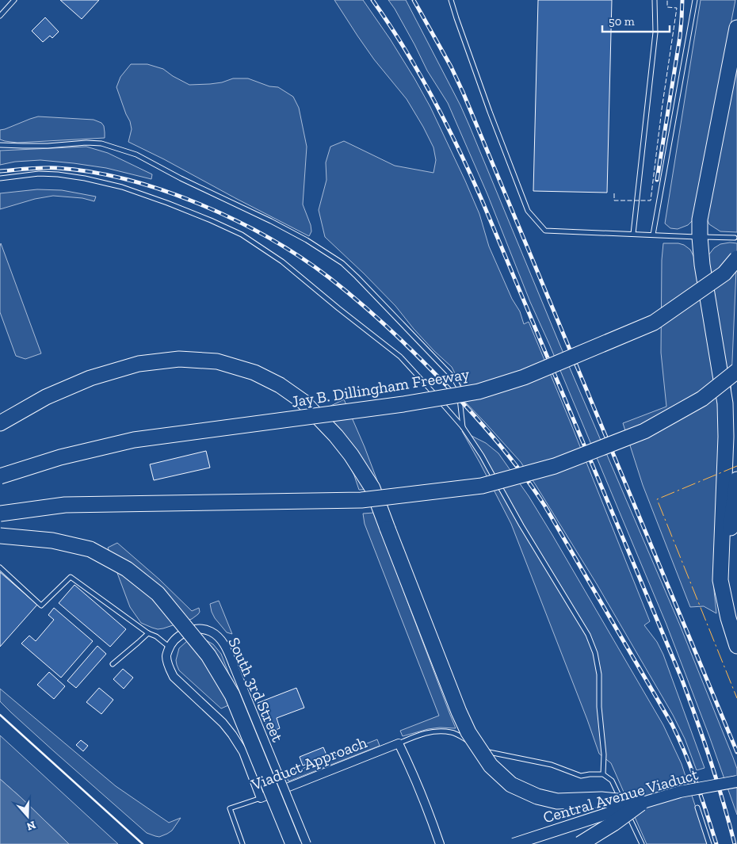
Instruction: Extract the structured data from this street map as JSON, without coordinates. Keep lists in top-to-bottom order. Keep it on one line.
{"streets":{"highway":["Jay B. Dillingham Freeway"],"main road":["Central Avenue Viaduct"],"street":["South 3rd Street","Viaduct Approach"]},"scale_bar":"50 m","north":"bottom"}
